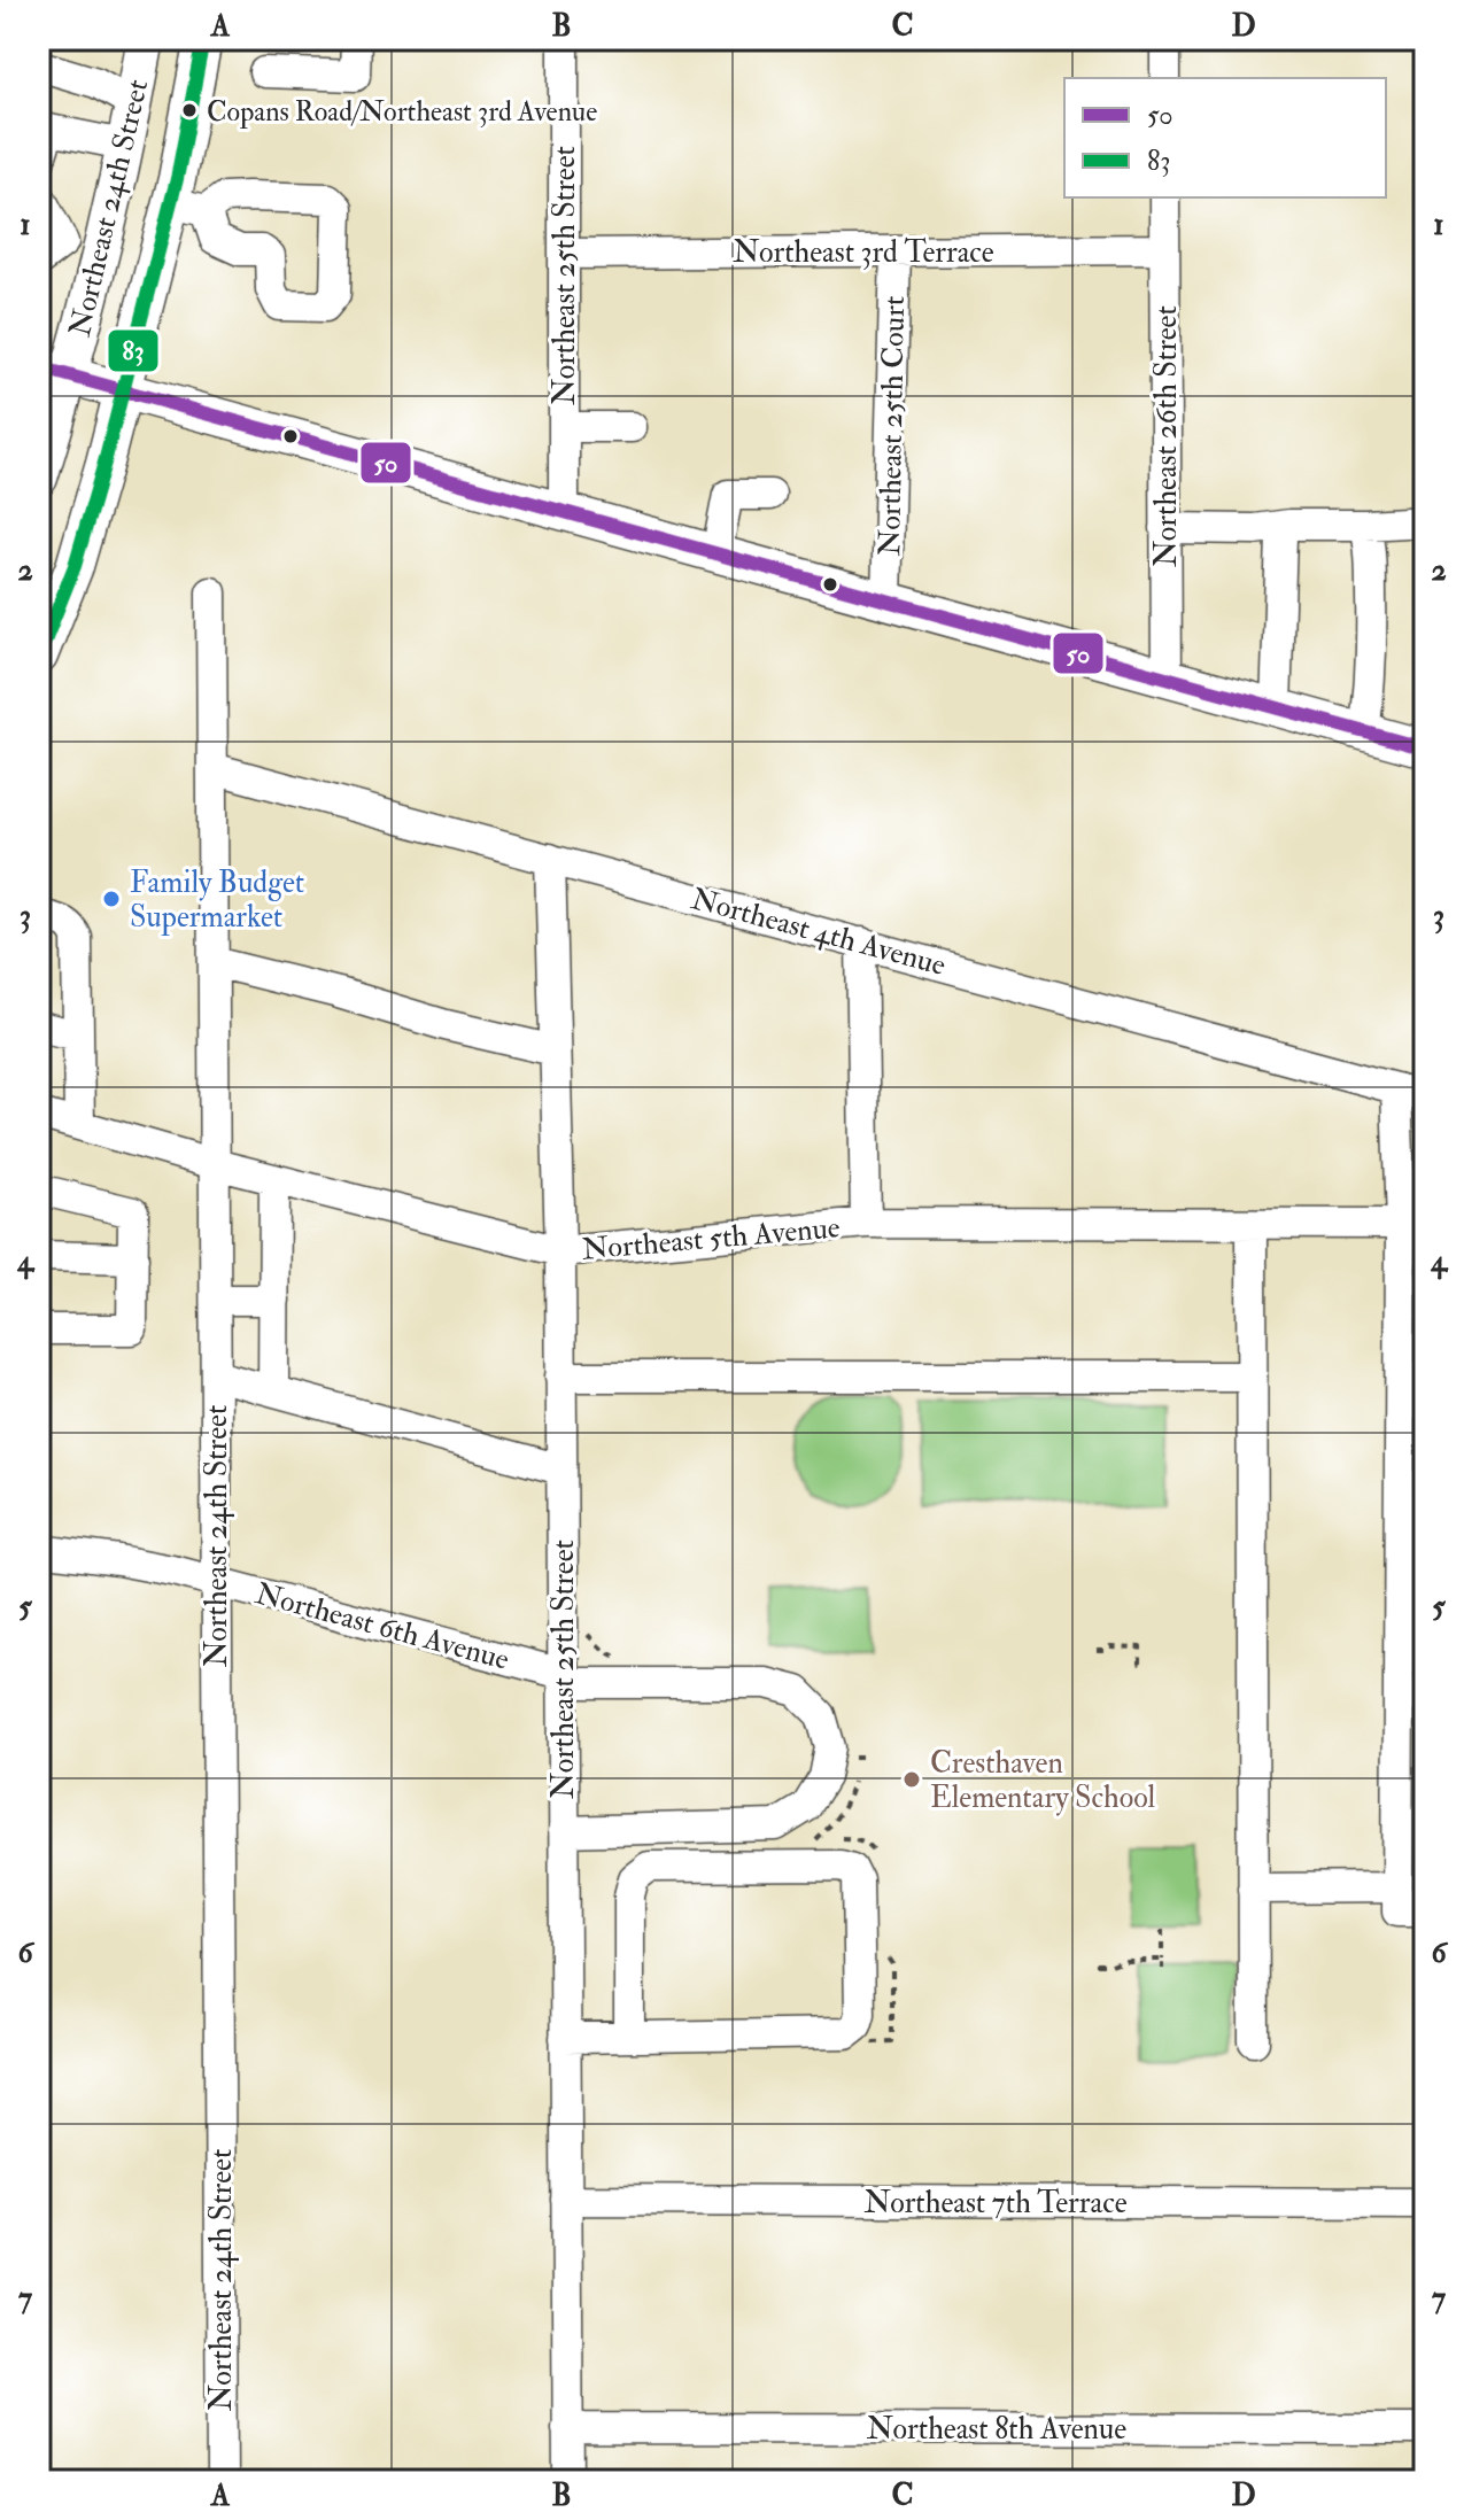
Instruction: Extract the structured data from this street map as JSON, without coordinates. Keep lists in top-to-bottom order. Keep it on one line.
{"streets":{"main road":["Northeast 24th Street"],"street":["Northeast 3rd Terrace","Northeast 25th Street","Northeast 25th Court","Northeast 26th Street","Northeast 4th Avenue","Northeast 5th Avenue","Northeast 6th Avenue","Northeast 7th Terrace","Northeast 8th Avenue"]},"crossings":[["Northeast 24th Street","Northeast 4th Avenue"],["Northeast 24th Street","Northeast 5th Avenue"],["Northeast 24th Street","Northeast 6th Avenue"],["Northeast 3rd Terrace","Northeast 25th Street"],["Northeast 3rd Terrace","Northeast 25th Court"],["Northeast 3rd Terrace","Northeast 26th Street"],["Northeast 25th Street","Northeast 4th Avenue"],["Northeast 25th Street","Northeast 5th Avenue"],["Northeast 25th Street","Northeast 6th Avenue"],["Northeast 25th Street","Northeast 7th Terrace"],["Northeast 25th Street","Northeast 8th Avenue"]],"places":["Copans Road/Northeast 3rd Avenue","Family Budget Supermarket","Cresthaven Elementary School"],"lines":["transit line 83","transit line 50"],"legend":["50","83"],"grid":{"columns":["A","B","C","D"],"rows":["1","2","3","4","5","6","7"]}}
